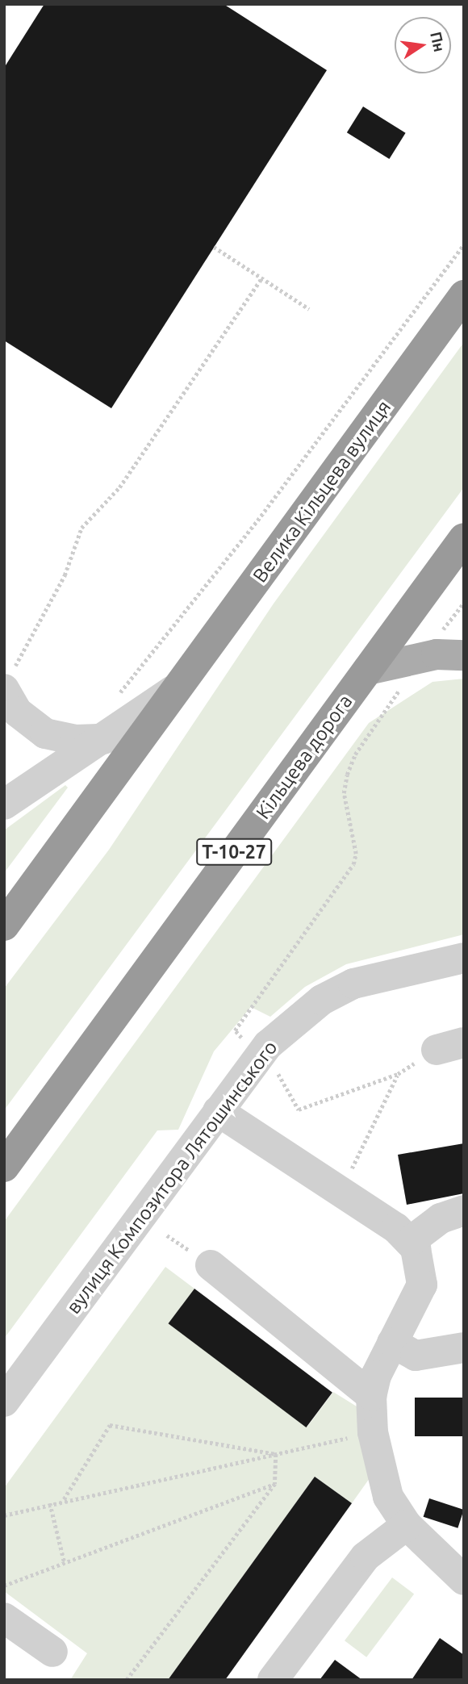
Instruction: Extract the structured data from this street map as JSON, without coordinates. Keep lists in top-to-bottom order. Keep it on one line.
{"streets":{"highway":["Велика Кільцева вулиця","Кільцева дорога","Т-10-27"],"street":["вулиця Композитора Лятошинського"]},"north":"right"}
